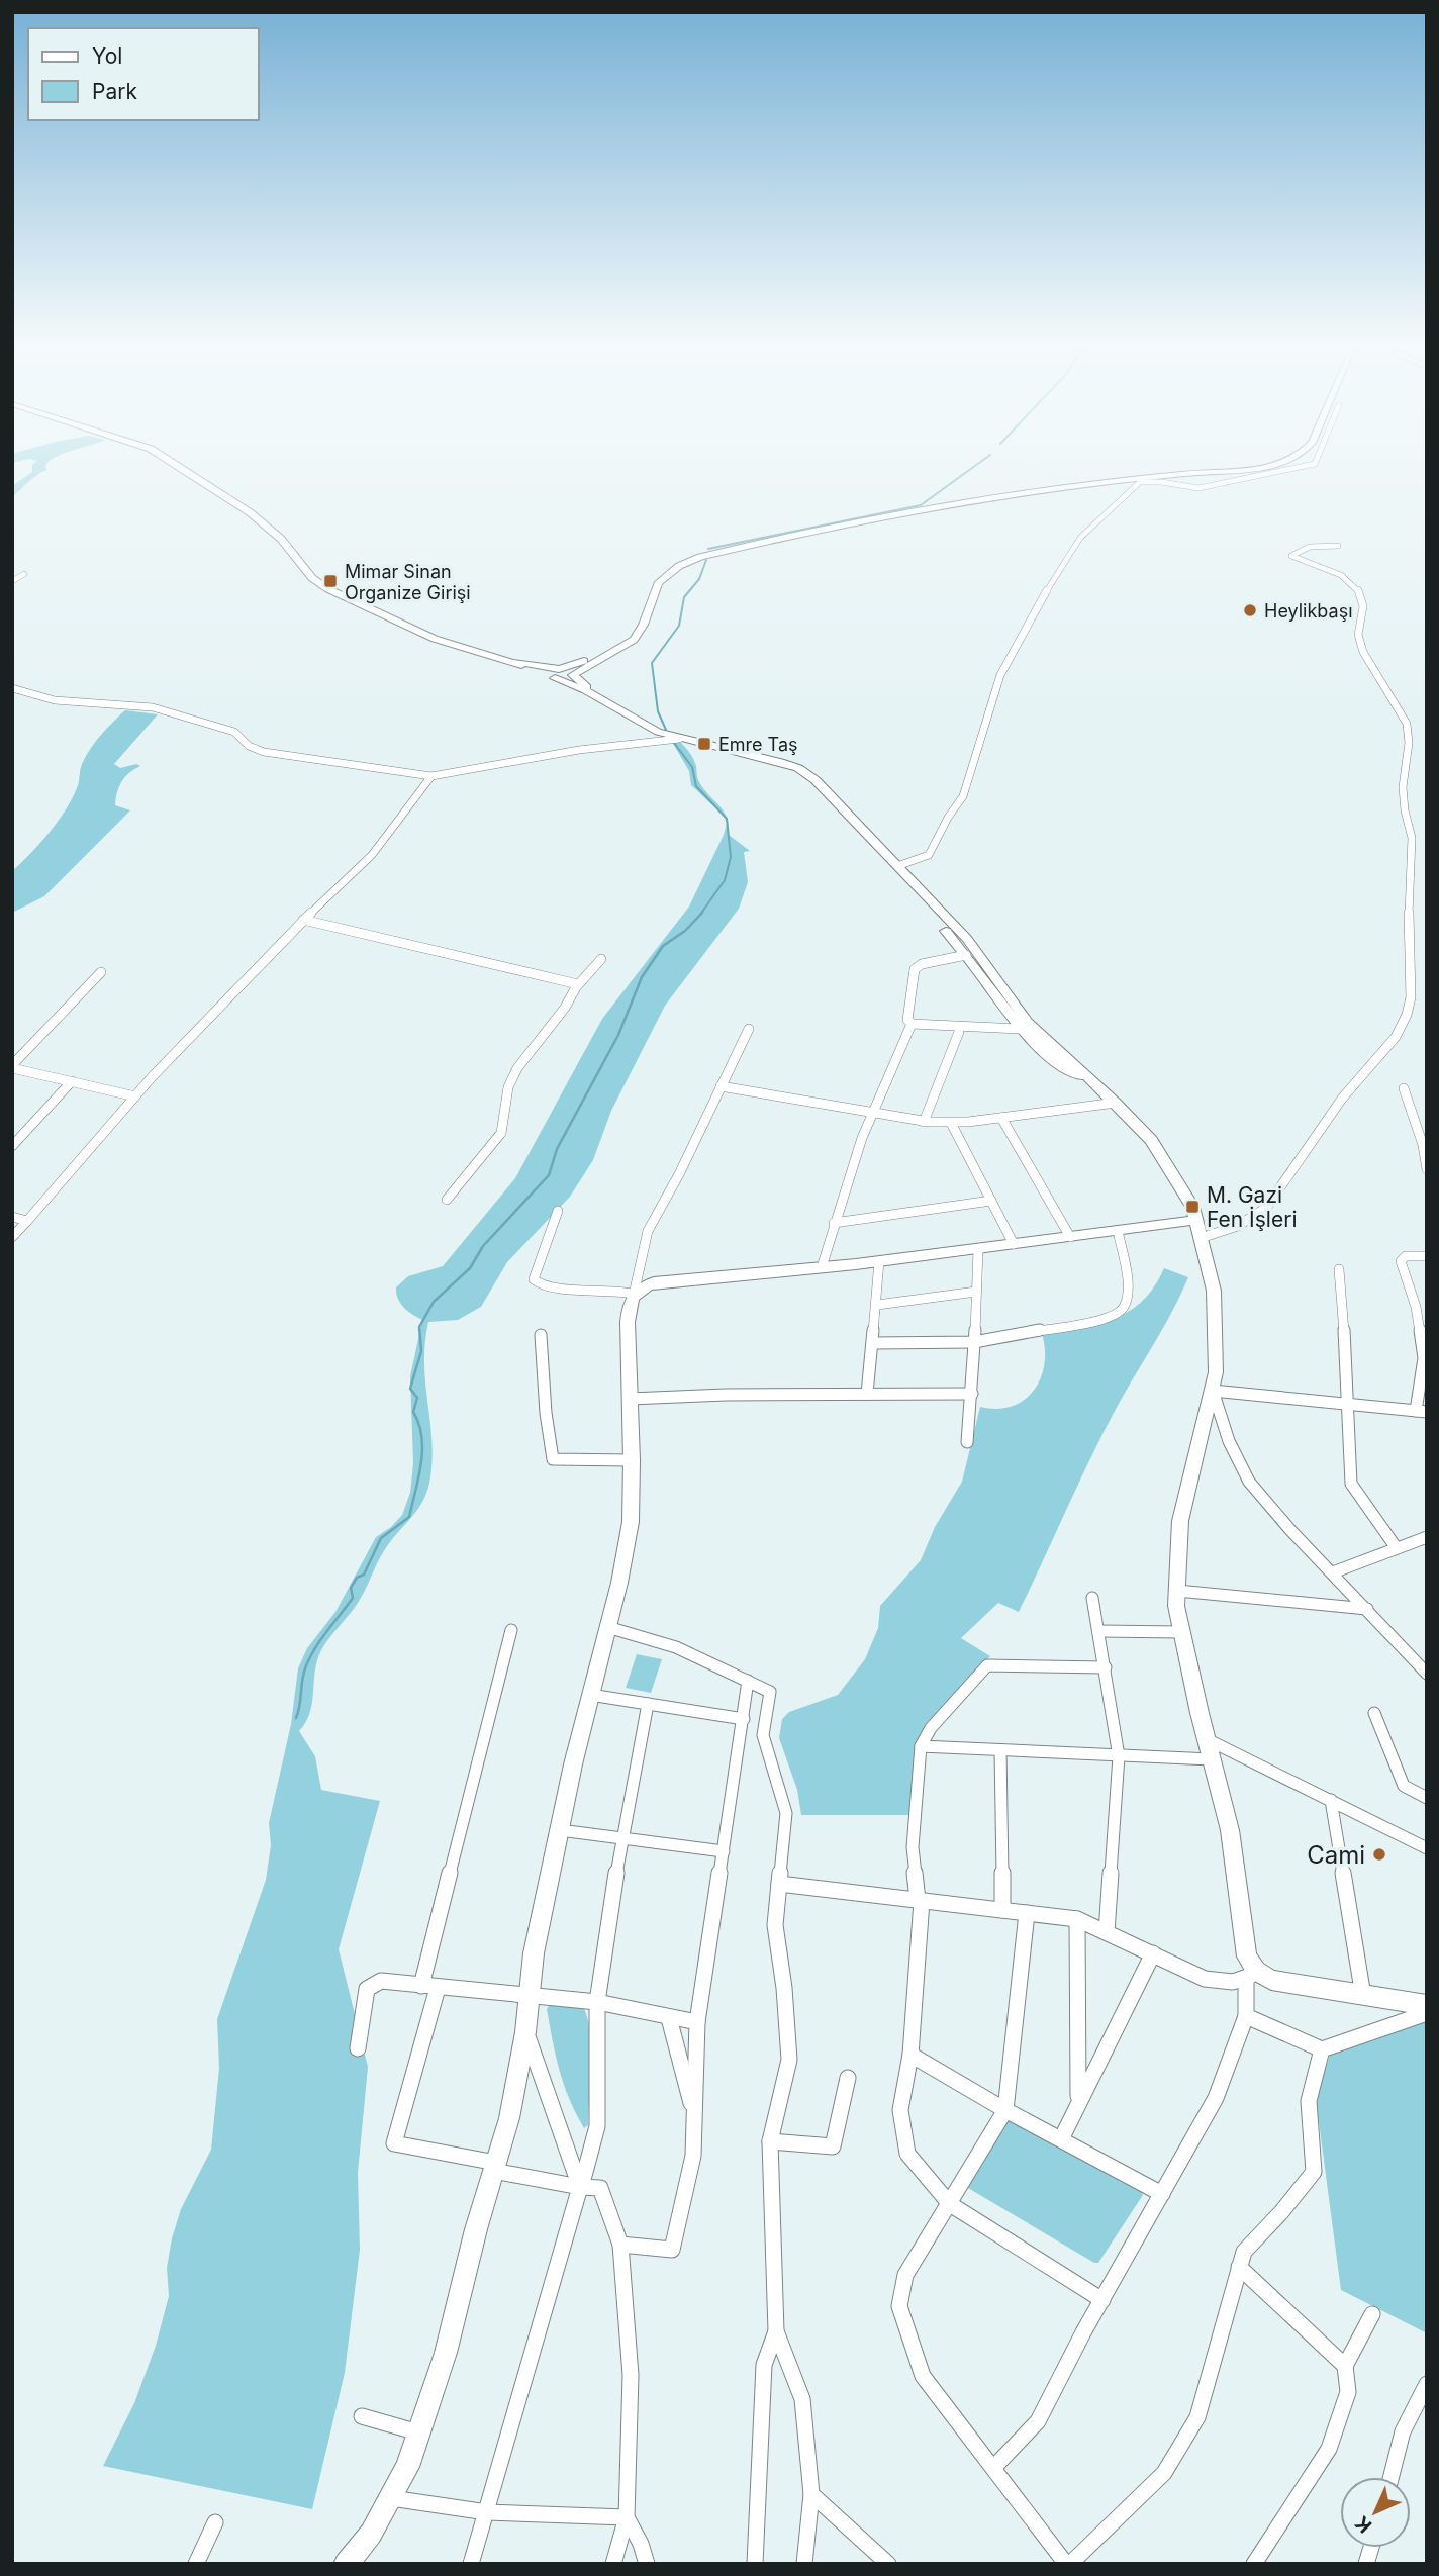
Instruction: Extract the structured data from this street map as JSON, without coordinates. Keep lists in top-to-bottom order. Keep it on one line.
{"places":{"transit":["Mimar Sinan Organize Girişi","Emre Taş","M. Gazi Fen İşleri"],"other":["Heylikbaşı","Cami"]},"legend":["Yol","Park"],"north":"bottom left"}
